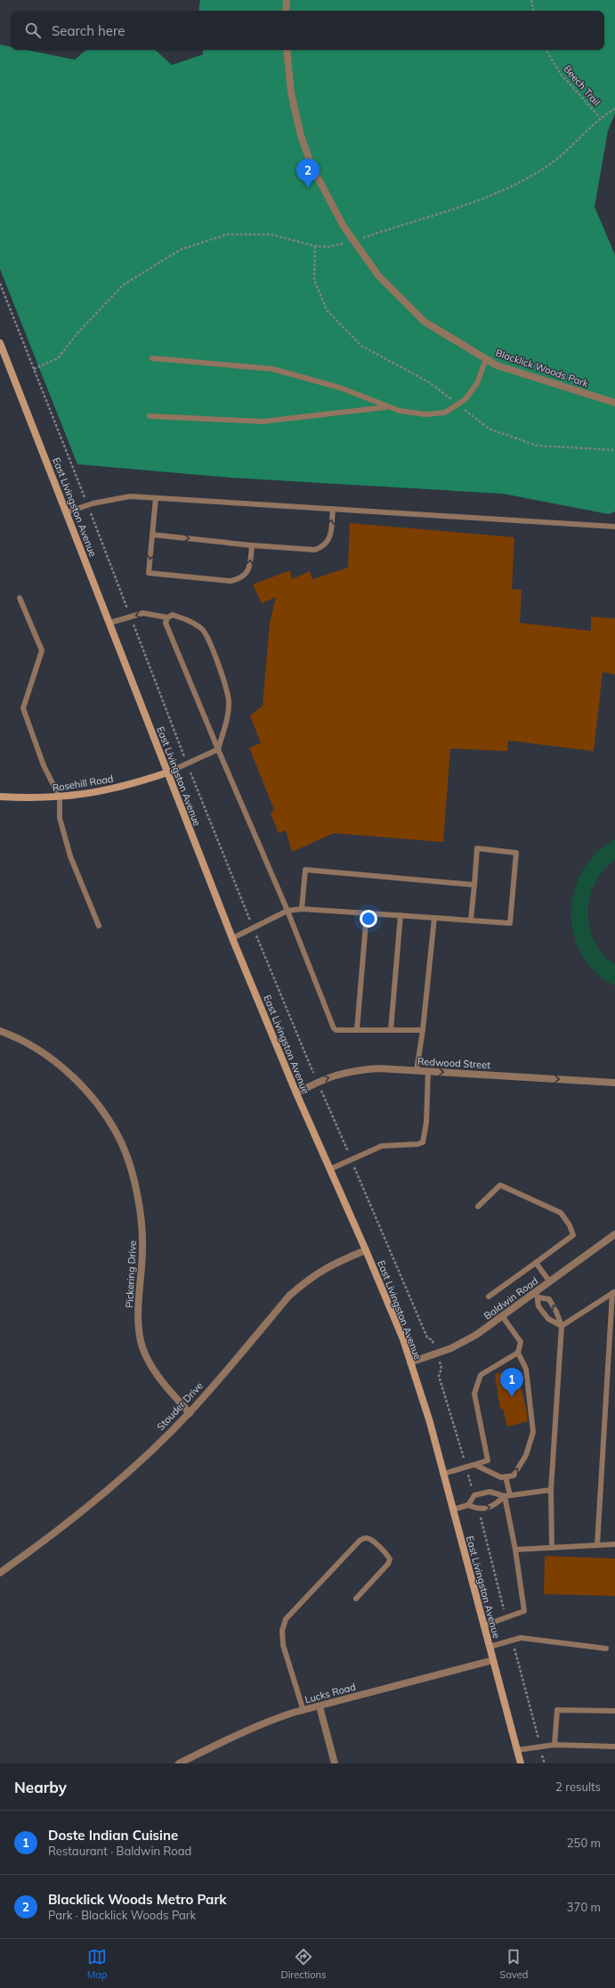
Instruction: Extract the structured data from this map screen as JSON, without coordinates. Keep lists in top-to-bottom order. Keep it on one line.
{"streets":{"main road":["East Livingston Avenue","Rosehill Road"],"street":["Blacklick Woods Park","Redwood Street","Pickering Drive","Baldwin Road","Stouder Drive","Lucks Road"],"path":["Beech Trail"]},"crossings":[["East Livingston Avenue","Rosehill Road"],["East Livingston Avenue","Redwood Street"],["East Livingston Avenue","Baldwin Road"],["East Livingston Avenue","Stouder Drive"],["East Livingston Avenue","Lucks Road"],["Pickering Drive","Stouder Drive"]],"one_way":["Redwood Street"],"page":{"search":"Search here","pins":["2","1"],"heading":["Nearby","2 results"],"list":[{"mark":"1","name":"Doste Indian Cuisine","note":"Restaurant · Baldwin Road","value":"250 m"},{"mark":"2","name":"Blacklick Woods Metro Park","note":"Park · Blacklick Woods Park","value":"370 m"}],"nav":["Map","Directions","Saved"]}}
